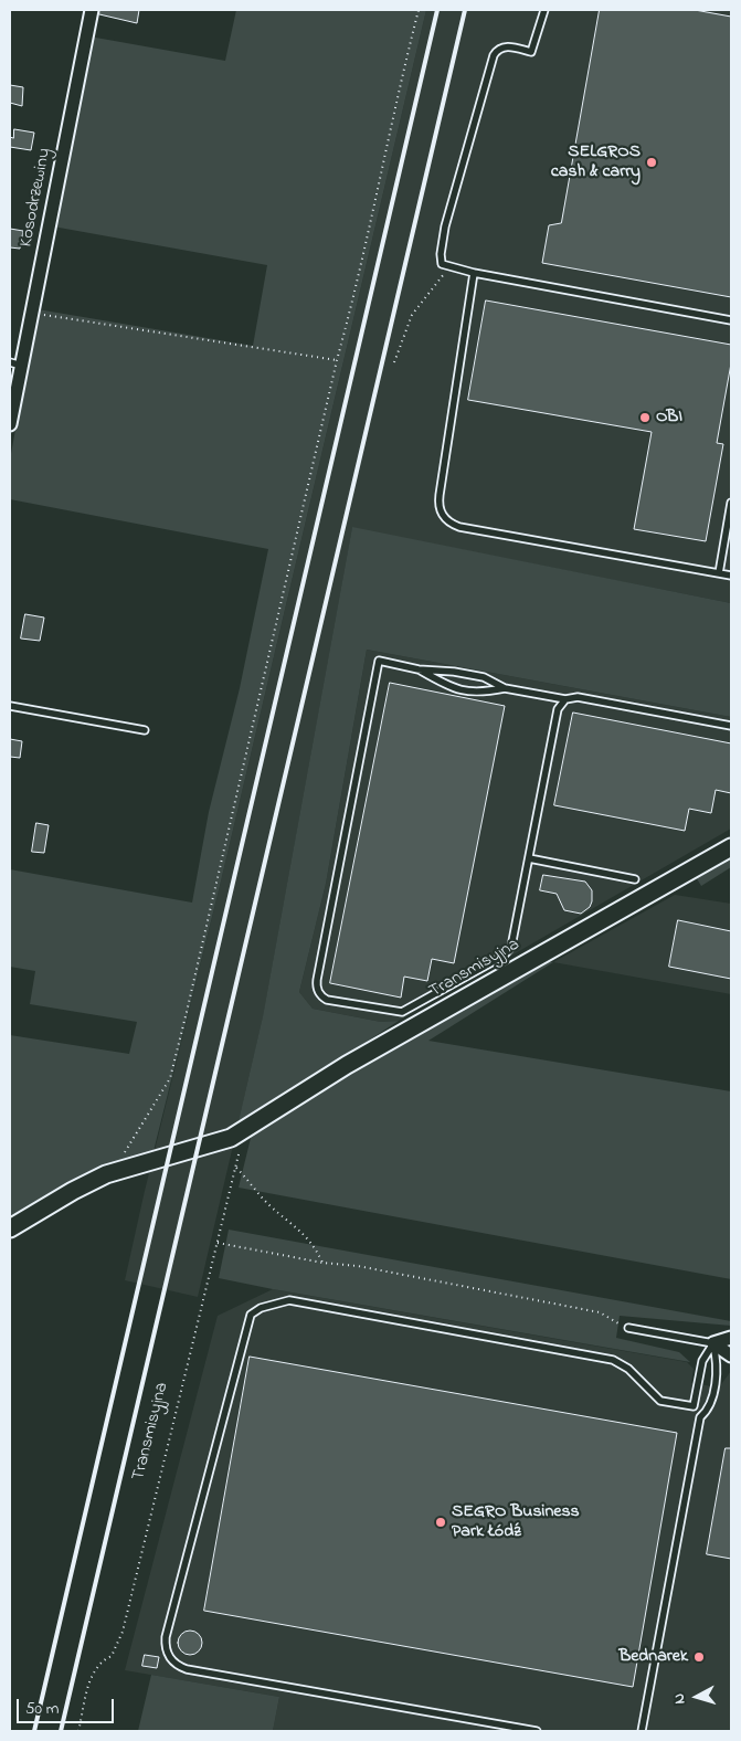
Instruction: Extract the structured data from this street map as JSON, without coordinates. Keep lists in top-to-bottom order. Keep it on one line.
{"streets":{"street":["Kosodrzewiny","Transmisyjna"]},"places":["SELGROS cash & carry","OBI","SEGRO Business Park Łódź","Bednarek"],"scale_bar":"50 m","north":"left"}
